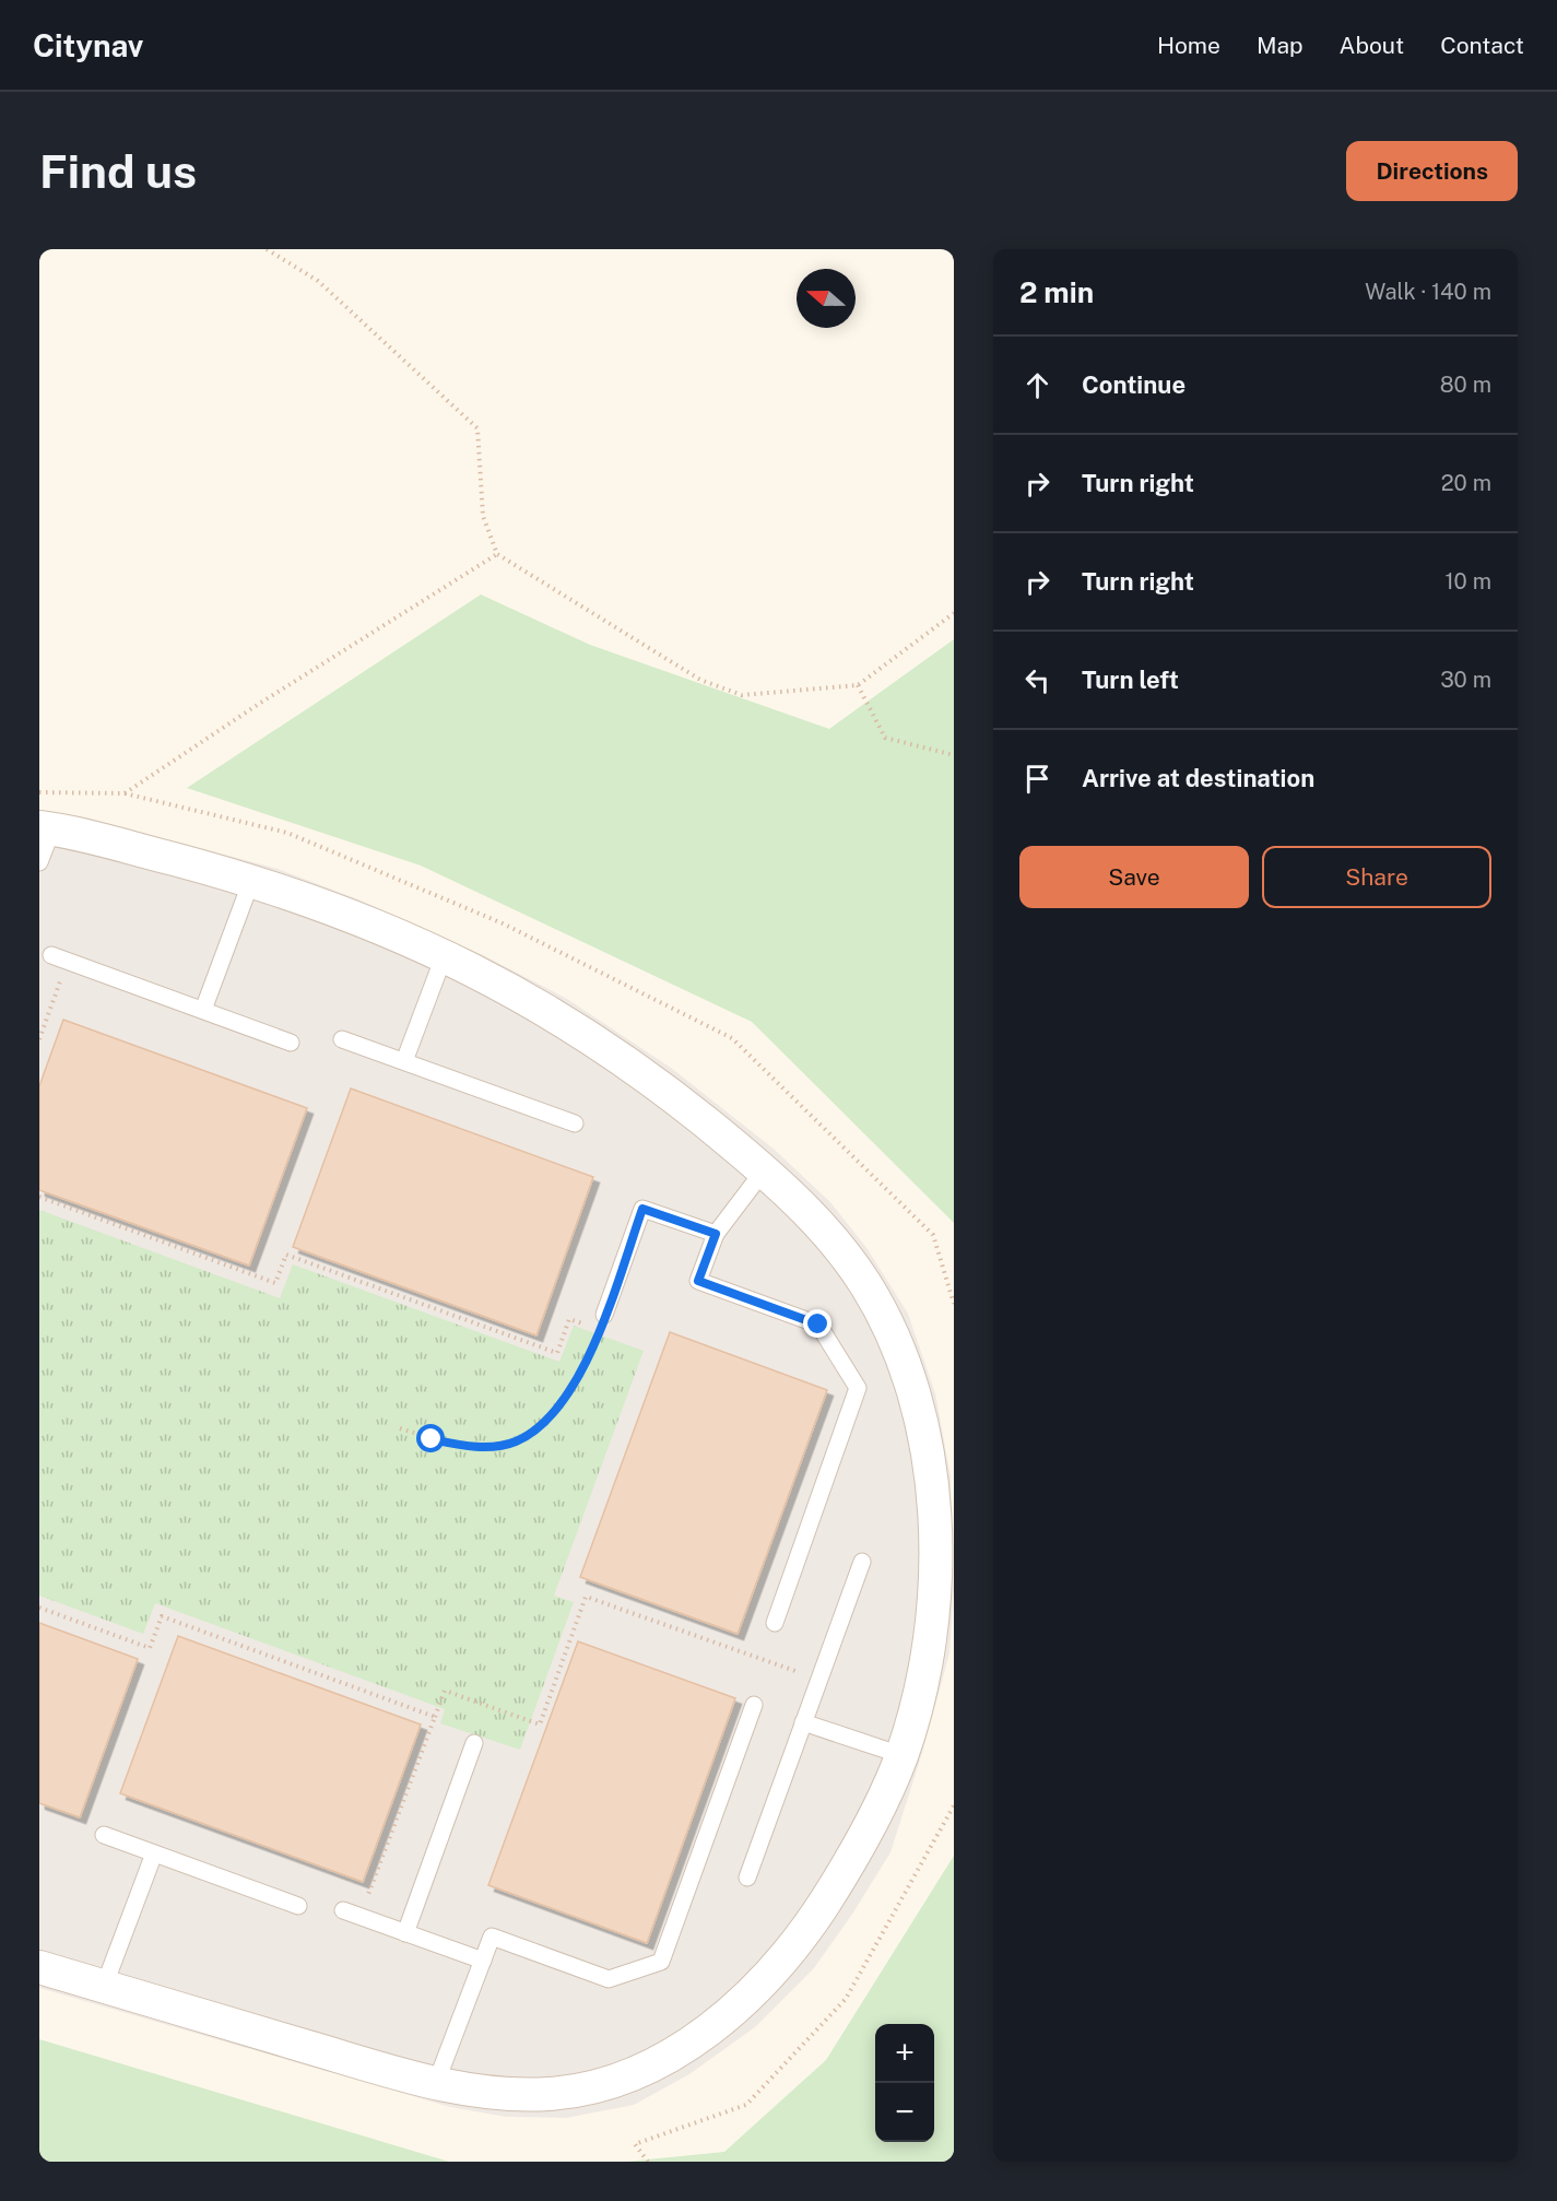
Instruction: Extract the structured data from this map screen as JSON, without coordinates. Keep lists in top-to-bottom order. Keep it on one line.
{"north":"left","page":{"header":"Citynav","nav":["Home","Map","About","Contact"],"buttons":["Directions",["Save","Share"]],"title":"Find us","heading":["2 min","Walk · 140 m"],"list":[["Continue","80 m"],["Turn right","20 m"],["Turn right","10 m"],["Turn left","30 m"],"Arrive at destination"],"map_buttons":["+","−"]}}
